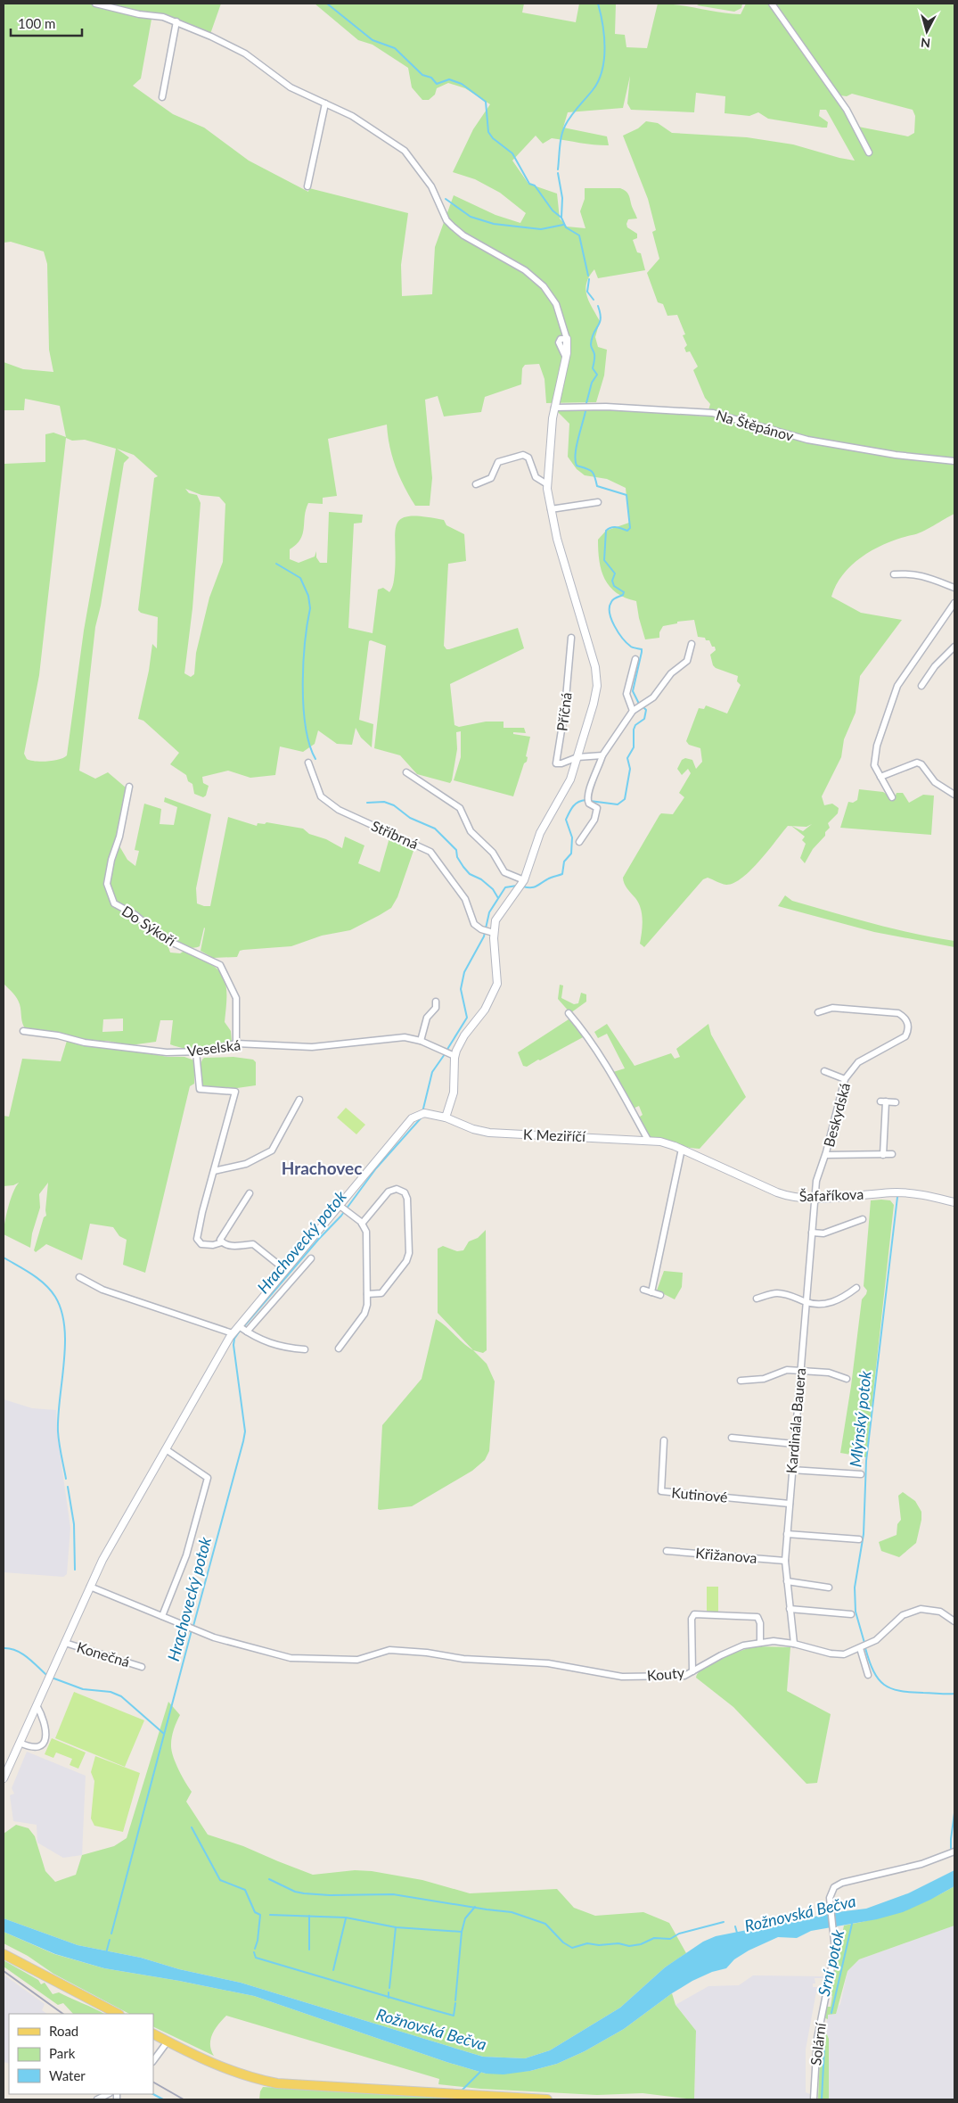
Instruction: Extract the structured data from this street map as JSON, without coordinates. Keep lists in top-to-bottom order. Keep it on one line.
{"streets":{"street":["Na Štěpánov","Příčná","Stříbrná","Do Sýkoří","Veselská","Beskydská","K Meziříčí","Šafaříkova","Kardinála Bauera","Kutinové","Křižanova","Konečná","Kouty","Solární"]},"crossings":[["Do Sýkoří","Veselská"],["Beskydská","Šafaříkova"],["Beskydská","Kardinála Bauera"],["K Meziříčí","Šafaříkova"],["Šafaříkova","Kardinála Bauera"],["Kardinála Bauera","Kutinové"],["Kardinála Bauera","Křižanova"],["Kardinála Bauera","Kouty"]],"districts":["Hrachovec"],"water":["Hrachovecký potok","Mlýnský potok","Rožnovská Bečva","Srní potok"],"legend":["Road","Park","Water"],"scale_bar":"100 m","north":"bottom"}
